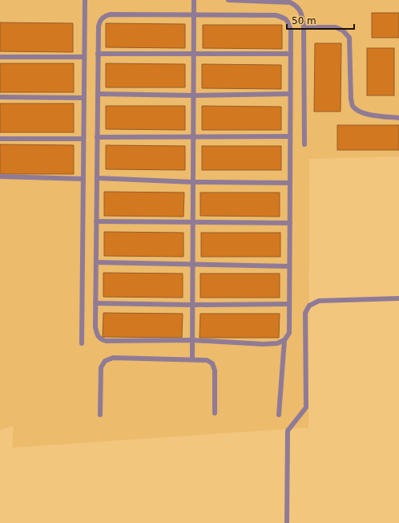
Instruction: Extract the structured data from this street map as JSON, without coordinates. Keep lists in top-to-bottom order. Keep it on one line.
{"scale_bar":"50 m"}
